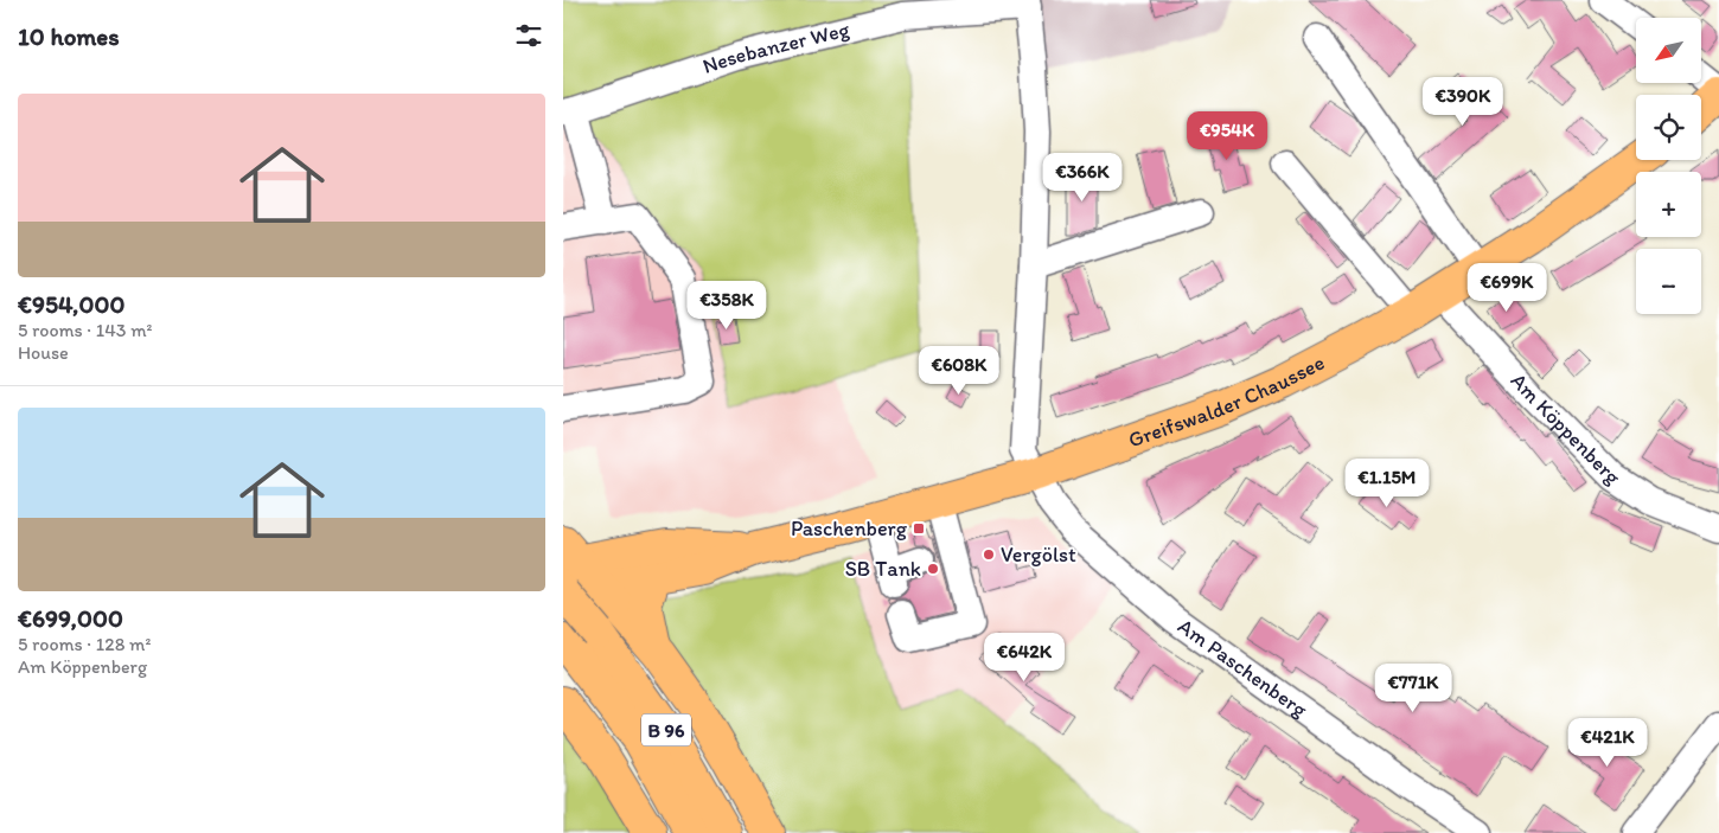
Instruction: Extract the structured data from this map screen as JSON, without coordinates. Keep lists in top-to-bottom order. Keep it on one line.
{"streets":{"main road":["Greifswalder Chaussee","B 96"],"street":["Nesebanzer Weg","Am Köppenberg","Am Paschenberg"]},"crossings":[["Nesebanzer Weg","Am Paschenberg"],["Greifswalder Chaussee","Am Köppenberg"],["Greifswalder Chaussee","Am Paschenberg"],["Greifswalder Chaussee","B 96"]],"places":{"transit":["Paschenberg"],"other":["Vergölst","SB Tank"]},"north":"bottom left","page":{"heading":"10 homes","map_buttons":["+","−"],"list":[{"name":"€954,000","note":"5 rooms · 143 m² · House"},{"name":"€699,000","note":"5 rooms · 128 m² · Am Köppenberg"}],"price":["€390K","€954K","€366K","€699K","€358K","€608K","€1.15M","€642K","€771K","€421K"]}}
